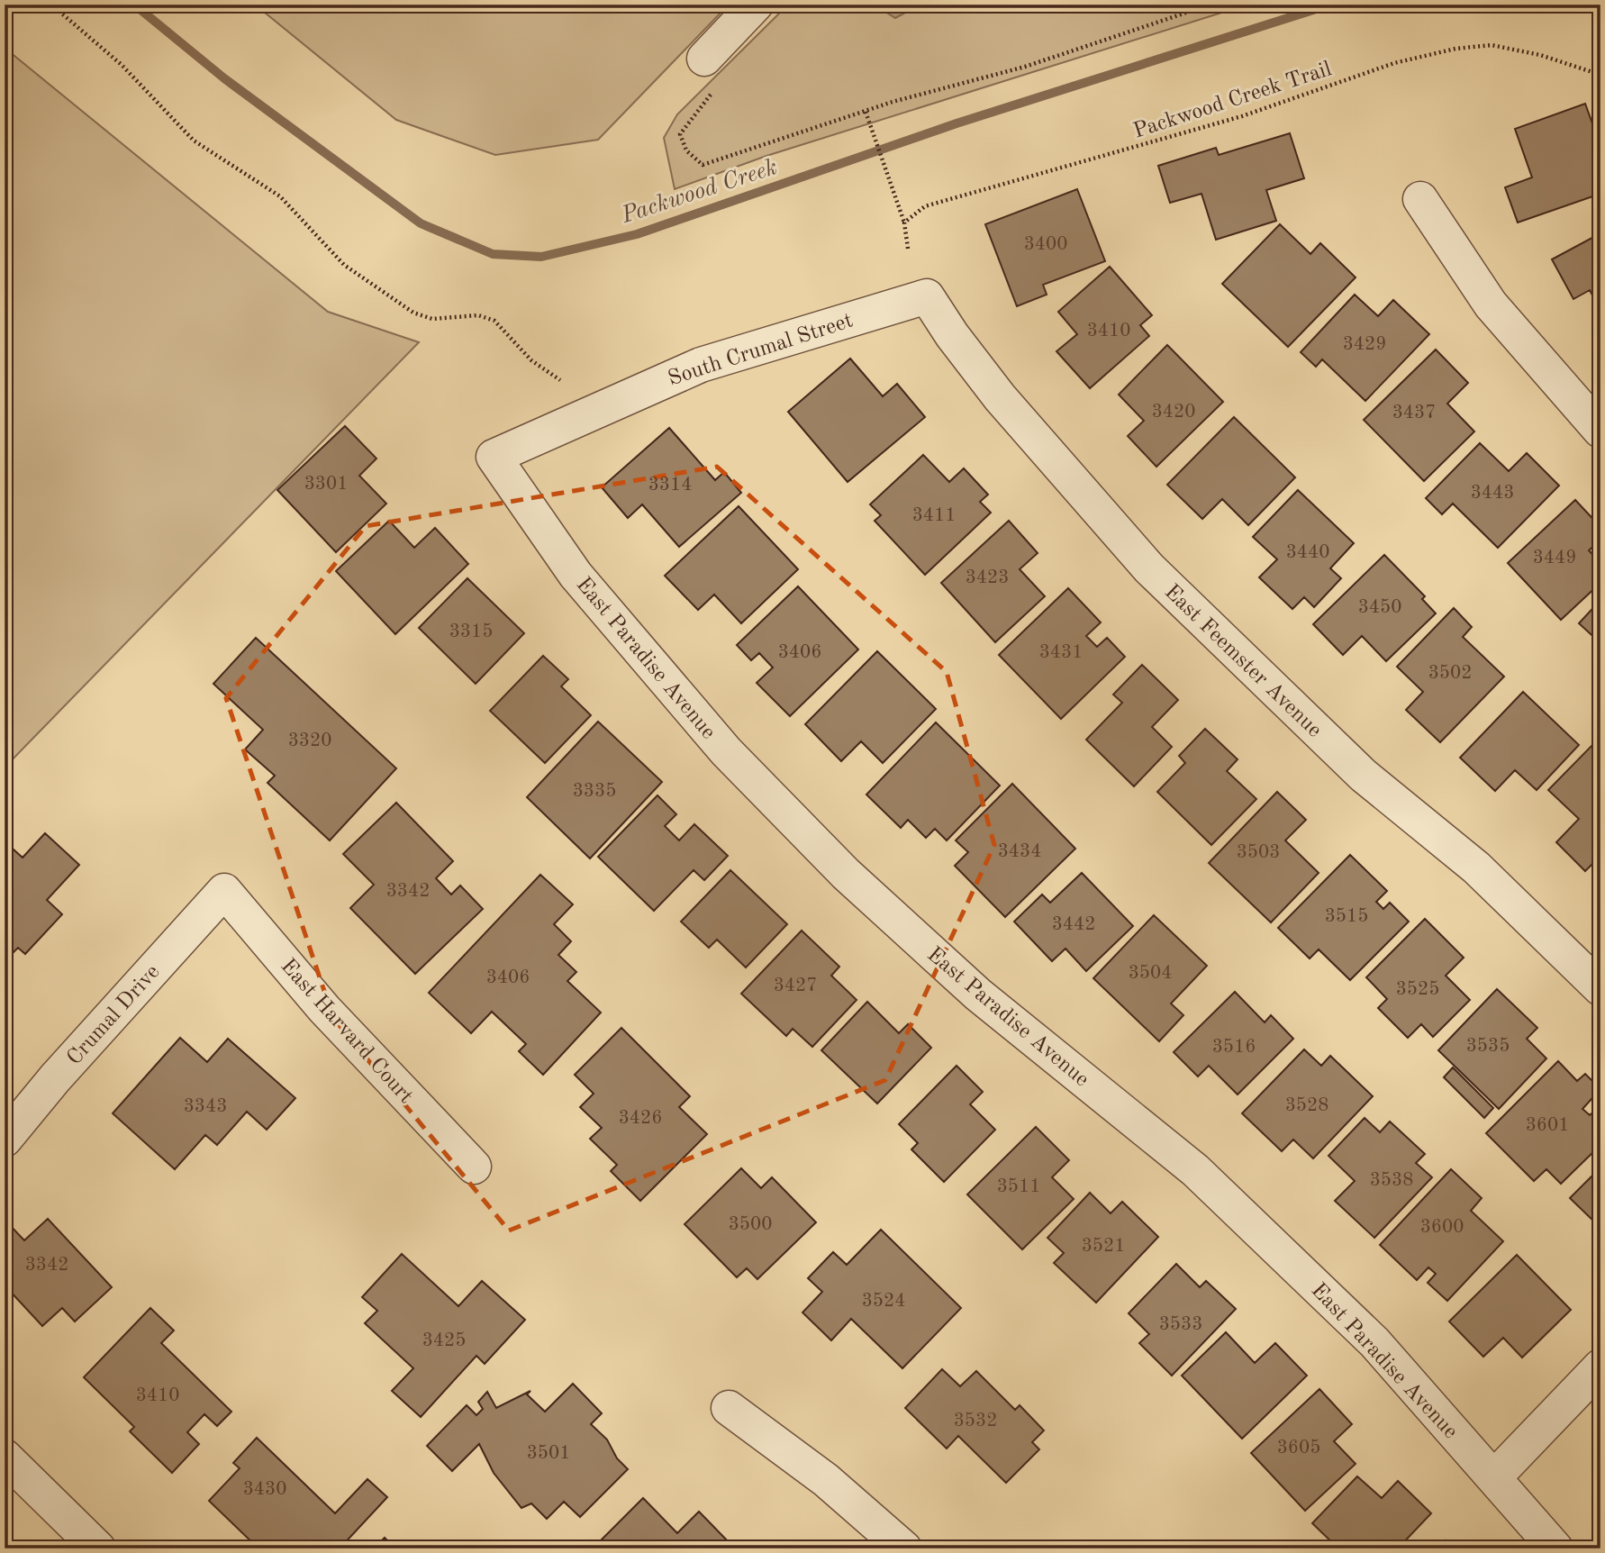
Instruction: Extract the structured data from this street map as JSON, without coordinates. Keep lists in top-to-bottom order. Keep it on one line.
{"streets":{"street":["South Crumal Street","East Paradise Avenue","East Feemster Avenue","Crumal Drive","East Harvard Court"],"path":["Packwood Creek Trail"]},"crossings":[["South Crumal Street","East Paradise Avenue"],["South Crumal Street","East Feemster Avenue"],["Crumal Drive","East Harvard Court"]],"water":["Packwood Creek"],"house_numbers":["3400","3410","3429","3420","3437","3301","3314","3443","3411","3440","3449","3423","3450","3315","3406","3431","3502","3320","3335","3434","3503","3342","3515","3442","3504","3406","3427","3525","3535","3516","3528","3343","3426","3601","3538","3511","3500","3600","3521","3342","3524","3533","3425","3410","3532","3605","3501","3430"]}
